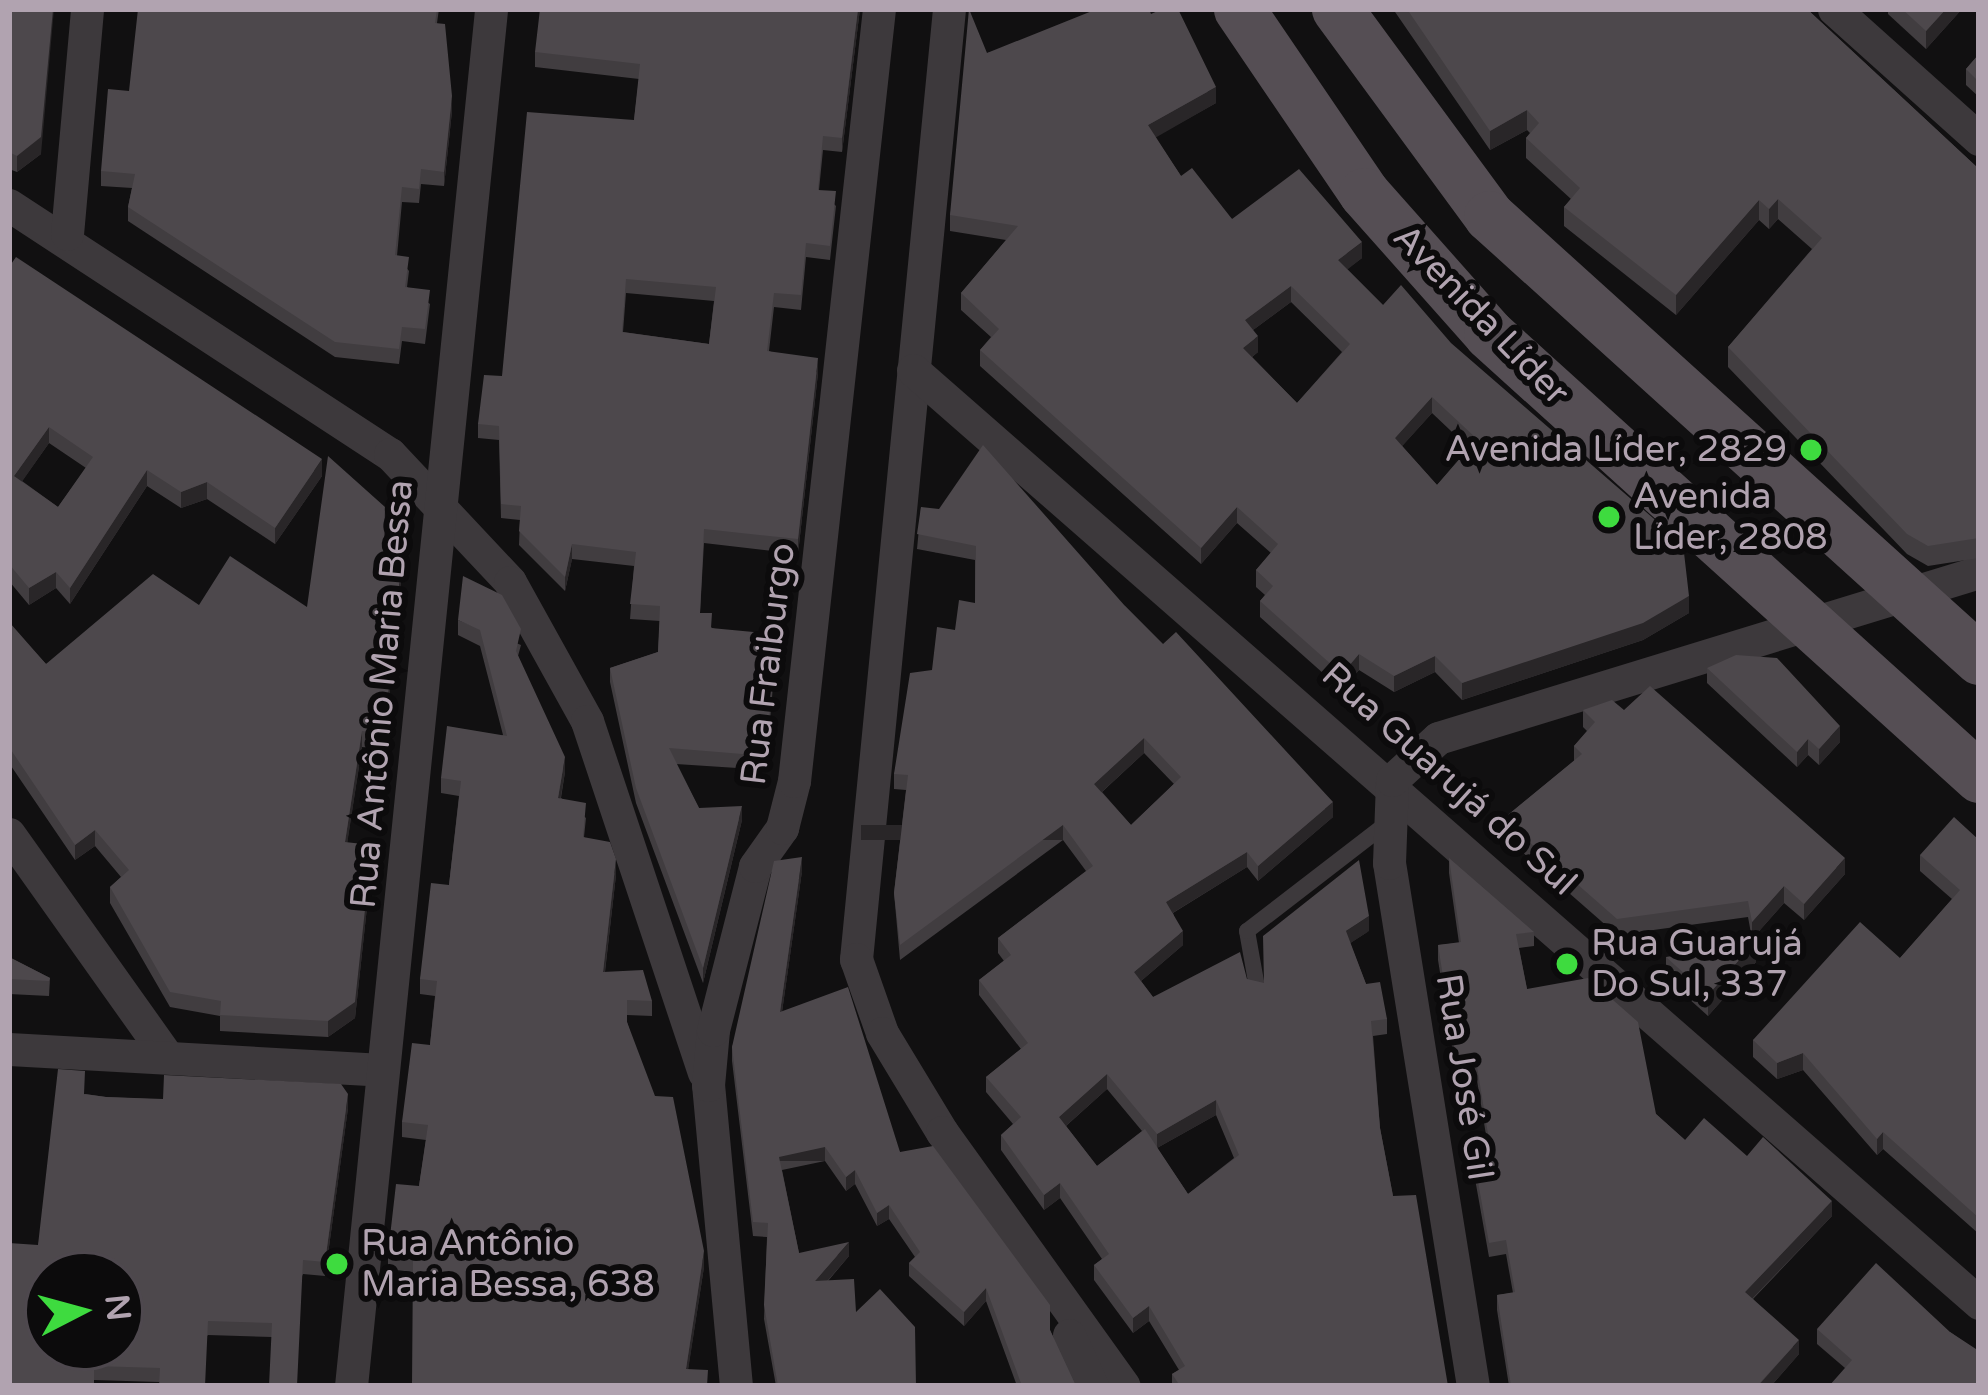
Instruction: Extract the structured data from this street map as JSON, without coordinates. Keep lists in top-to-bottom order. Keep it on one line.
{"streets":{"main road":["Avenida Líder"],"street":["Rua Fraiburgo","Rua Antônio Maria Bessa","Rua Guarujá do Sul","Rua José Gil"]},"crossings":[["Rua Guarujá do Sul","Rua José Gil"]],"places":["Avenida Líder, 2829","Avenida Líder, 2808","Rua Guarujá Do Sul, 337","Rua Antônio Maria Bessa, 638"],"north":"right"}
